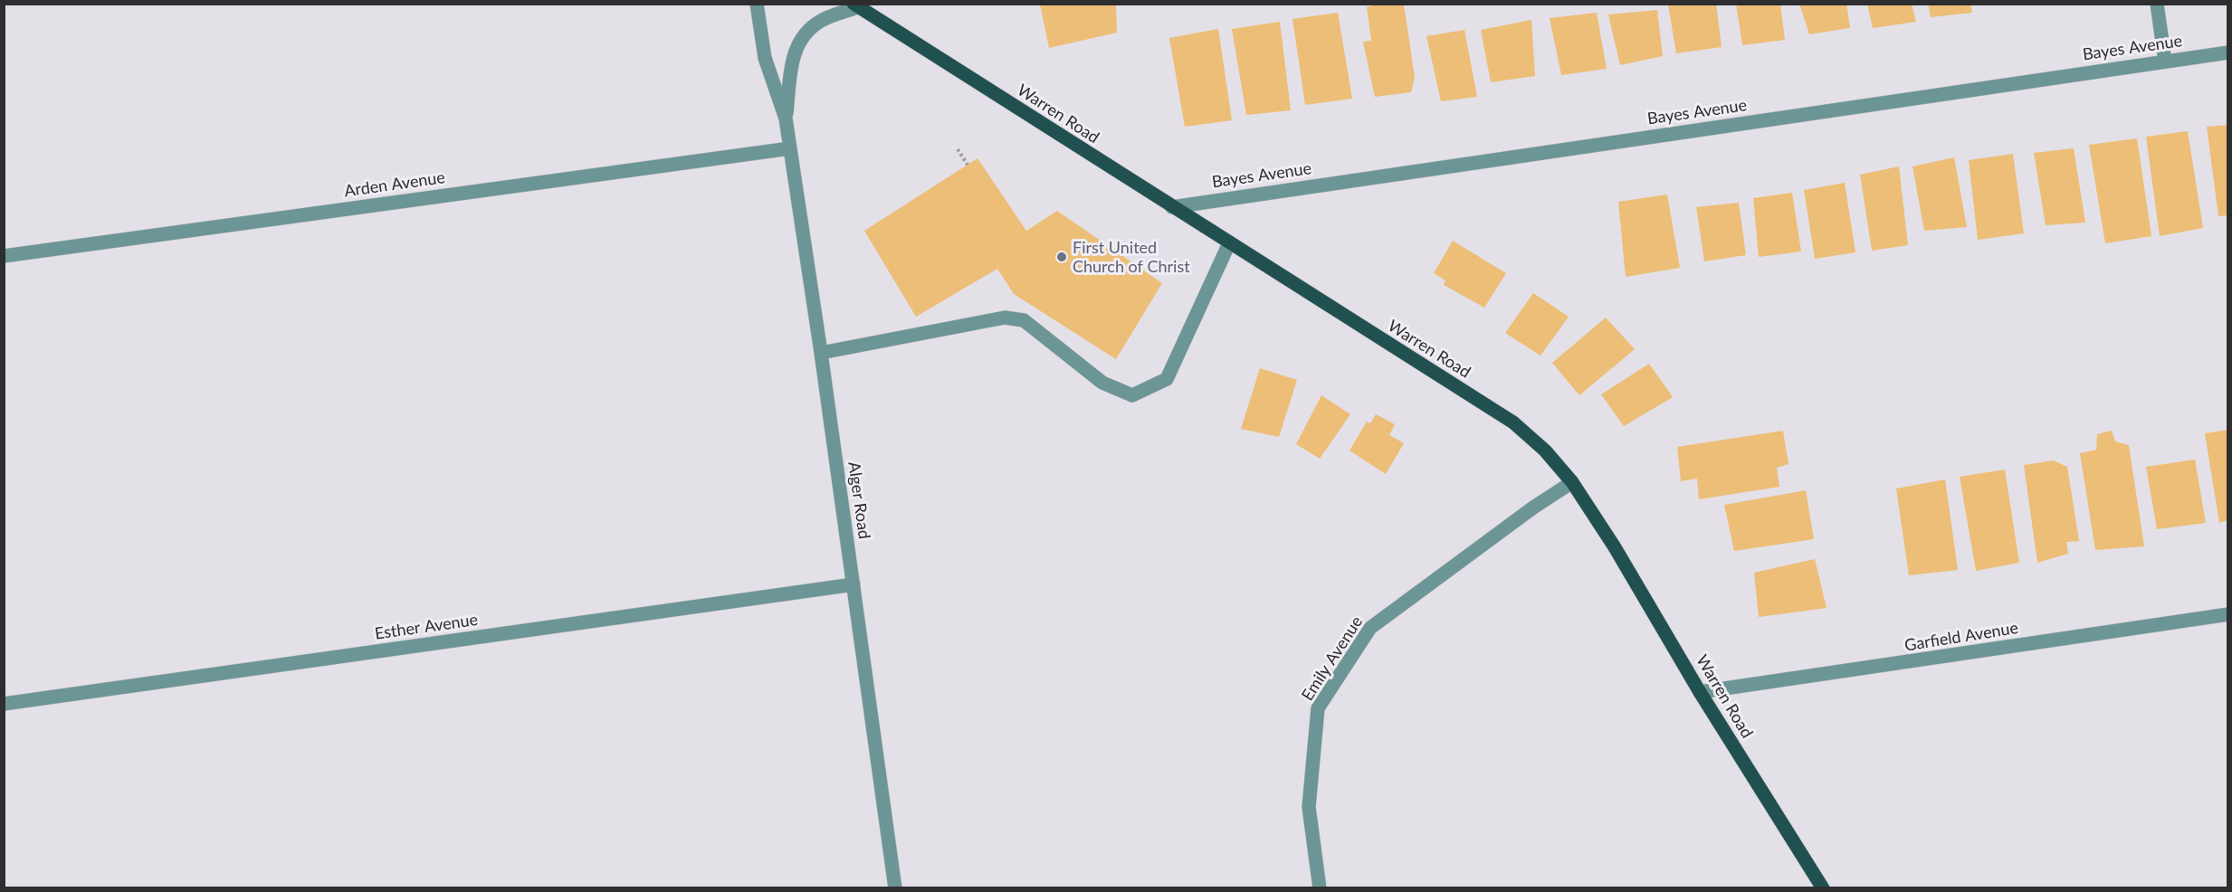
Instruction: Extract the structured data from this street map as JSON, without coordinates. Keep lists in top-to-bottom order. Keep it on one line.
{"streets":{"main road":["Warren Road"],"street":["Bayes Avenue","Arden Avenue","Alger Road","Esther Avenue","Garfield Avenue","Emily Avenue"]},"crossings":[["Bayes Avenue","Warren Road"],["Warren Road","Alger Road"],["Warren Road","Garfield Avenue"],["Warren Road","Emily Avenue"],["Arden Avenue","Alger Road"],["Alger Road","Esther Avenue"]],"places":["First United Church of Christ"]}
